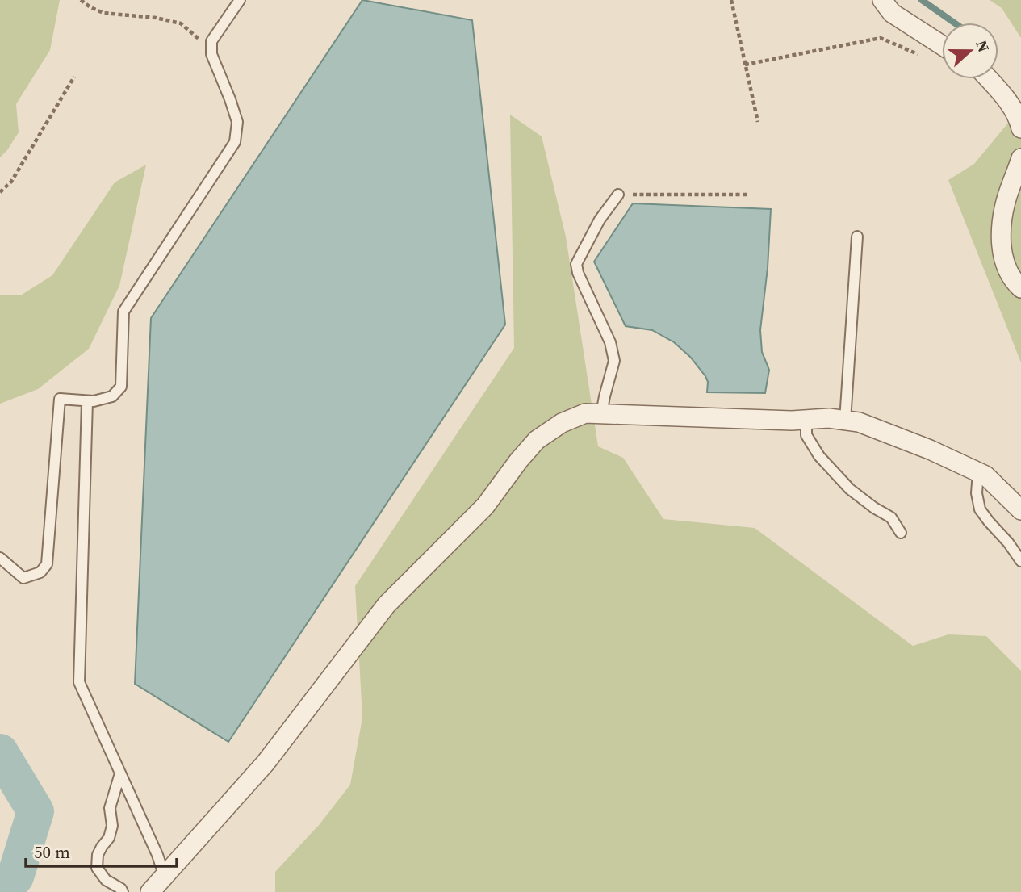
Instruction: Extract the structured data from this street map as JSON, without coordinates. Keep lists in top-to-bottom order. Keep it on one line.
{"scale_bar":"50 m","north":"right"}
